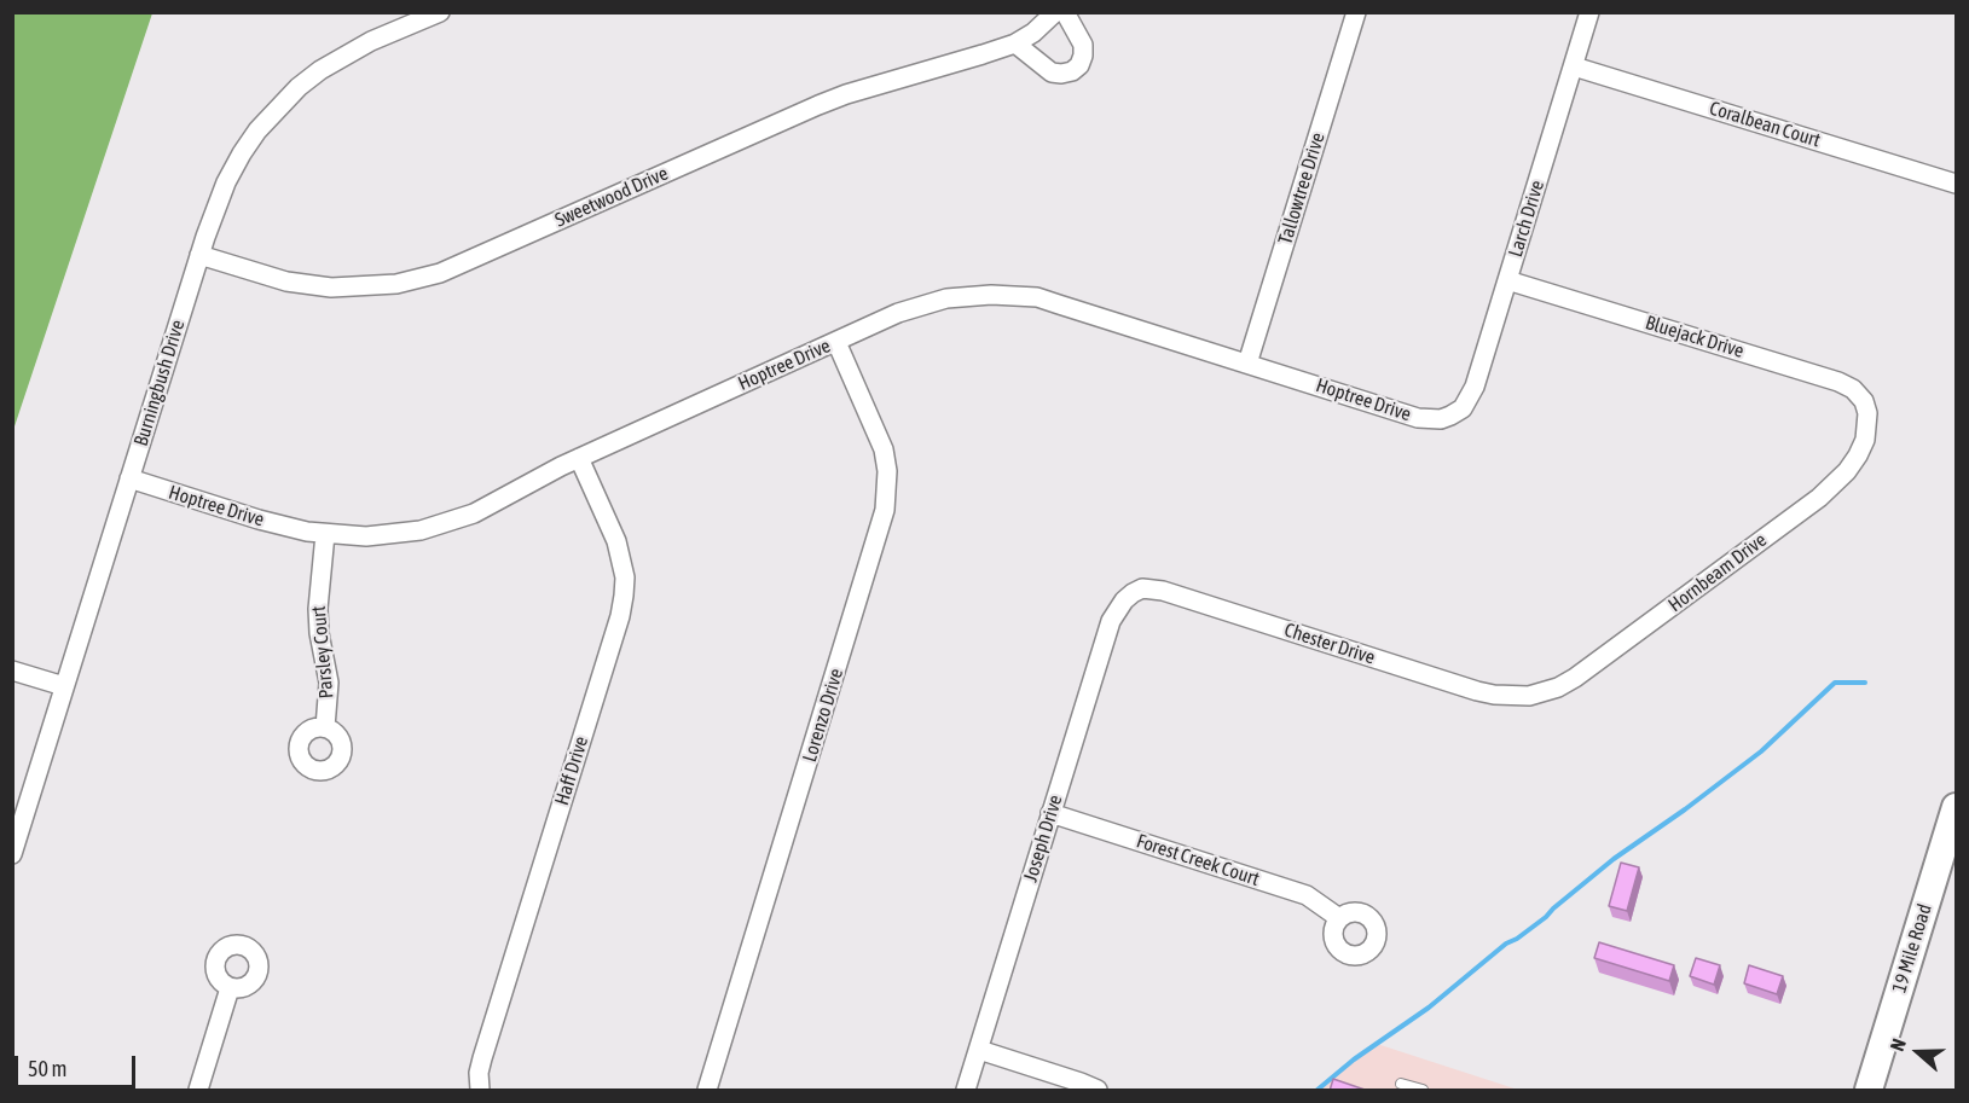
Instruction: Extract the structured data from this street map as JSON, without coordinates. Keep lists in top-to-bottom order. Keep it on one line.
{"streets":{"main road":["19 Mile Road"],"street":["Coralbean Court","Tallowtree Drive","Sweetwood Drive","Larch Drive","Bluejack Drive","Hoptree Drive","Burningbush Drive","Hornbeam Drive","Chester Drive","Parsley Court","Lorenzo Drive","Haff Drive","Joseph Drive","Forest Creek Court"]},"crossings":[["Coralbean Court","Larch Drive"],["Tallowtree Drive","Hoptree Drive"],["Sweetwood Drive","Burningbush Drive"],["Larch Drive","Bluejack Drive"],["Larch Drive","Hoptree Drive"],["Bluejack Drive","Hornbeam Drive"],["Hoptree Drive","Burningbush Drive"],["Hoptree Drive","Parsley Court"],["Hoptree Drive","Lorenzo Drive"],["Hoptree Drive","Haff Drive"],["Hornbeam Drive","Chester Drive"],["Chester Drive","Joseph Drive"],["Joseph Drive","Forest Creek Court"]],"scale_bar":"50 m","north":"left"}
